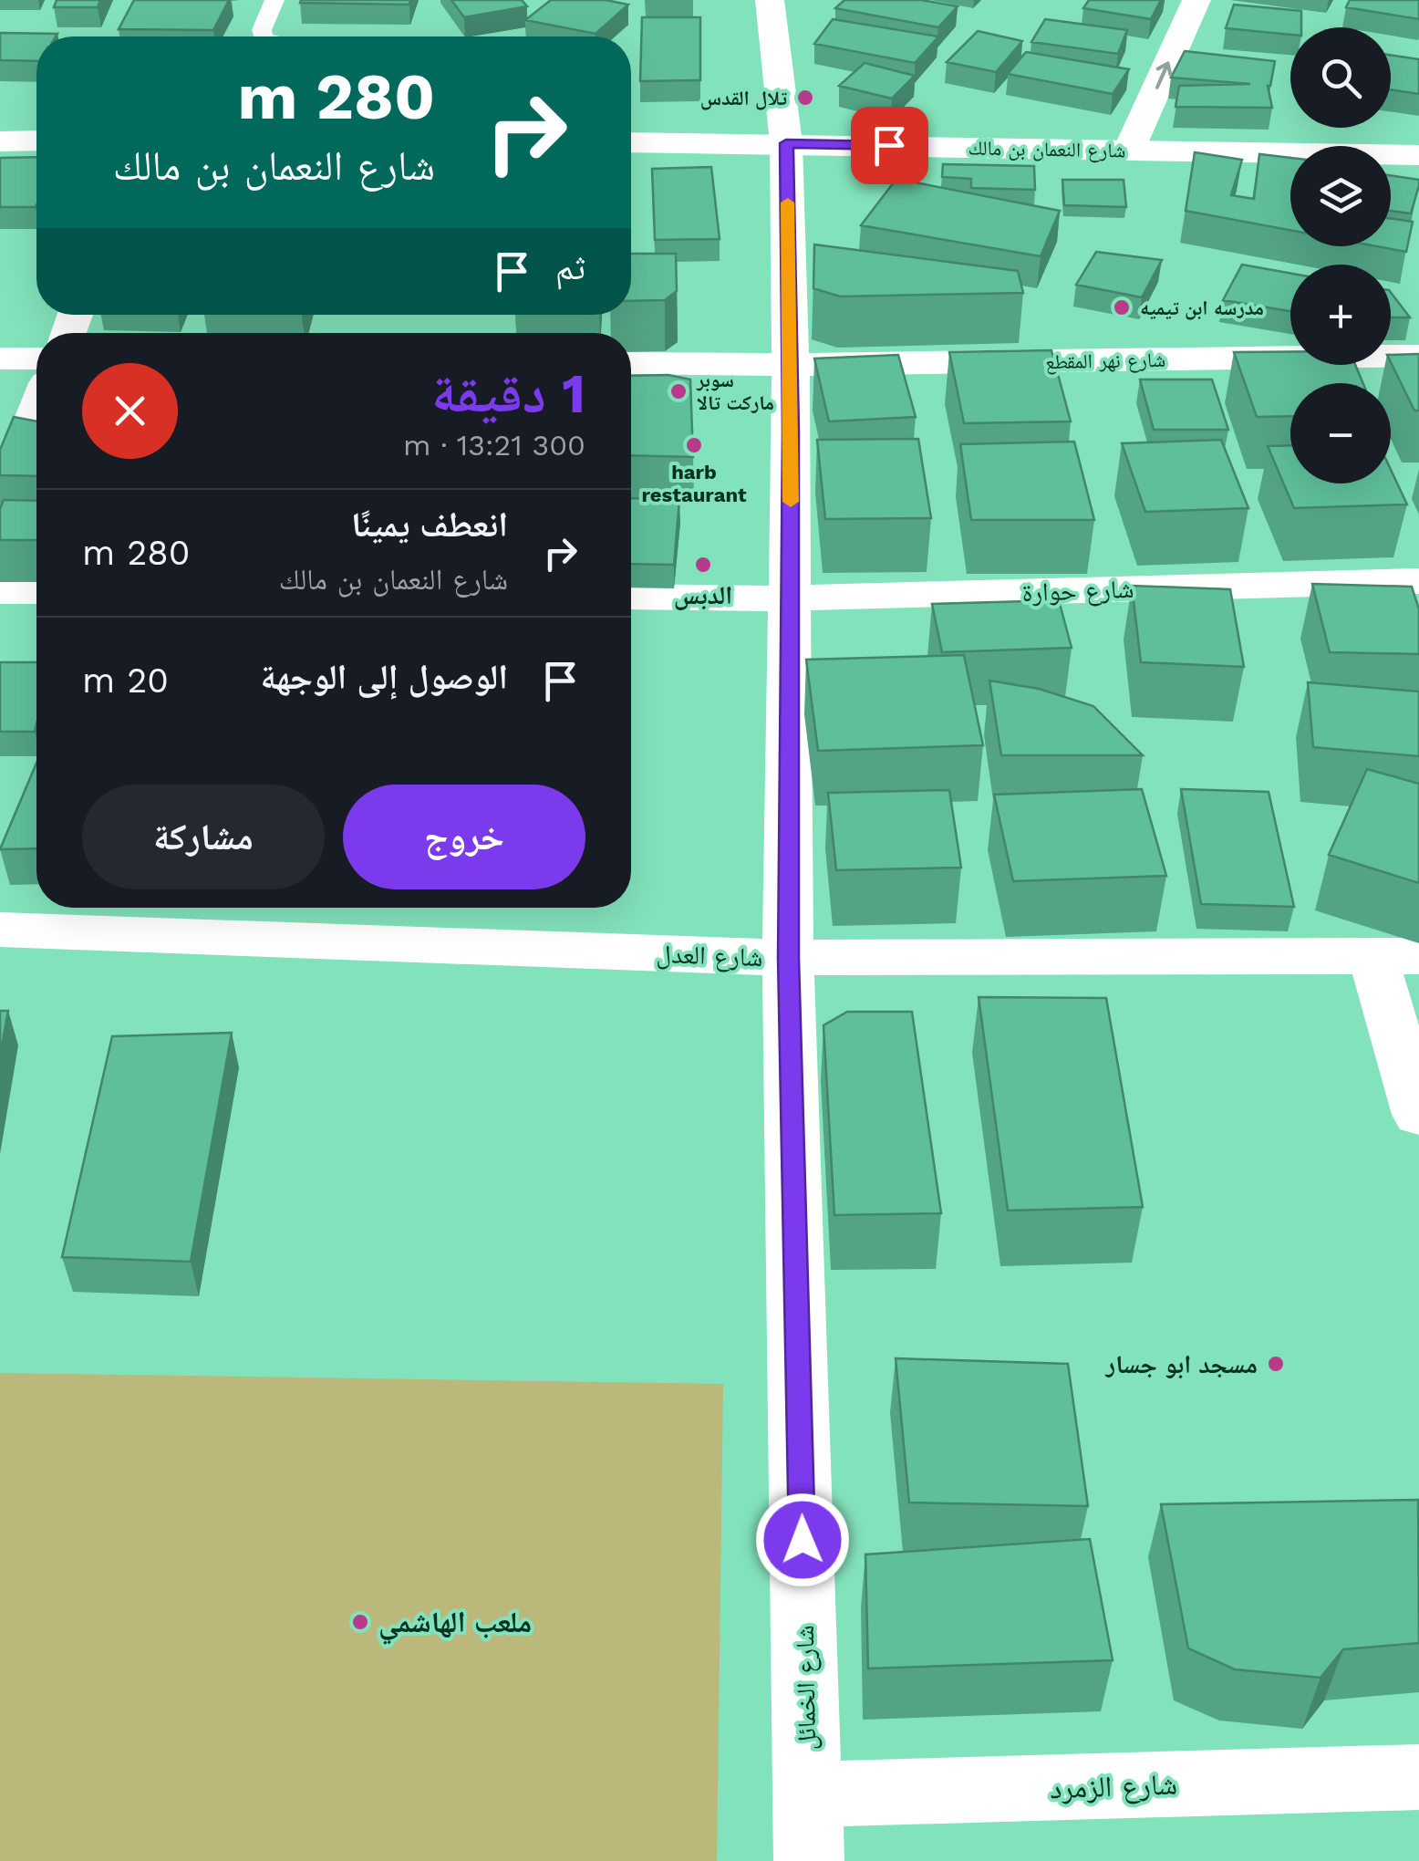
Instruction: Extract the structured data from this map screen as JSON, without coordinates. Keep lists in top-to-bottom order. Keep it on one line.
{"streets":{"street":["شارع النعمان بن مالك","شارع نهر المقطع","شارع حوارة","شارع العدل","شارع الخمائل","شارع الزمرد"]},"crossings":[["شارع النعمان بن مالك","شارع الخمائل"],["شارع نهر المقطع","شارع الخمائل"],["شارع حوارة","شارع الخمائل"],["شارع العدل","شارع الخمائل"],["شارع الخمائل","شارع الزمرد"]],"places":["تلال القدس","مدرسه ابن تيميه","سوبر ماركت تالا","harb restaurant","الدبس","مسجد ابو جسار","ملعب الهاشمي"],"page":{"map_buttons":["+","−"],"turn":["280 m","شارع النعمان بن مالك"],"then":"ثم","heading":["1 دقيقة","300 m · 13:21"],"list":[{"name":"انعطف يمينًا","note":"شارع النعمان بن مالك","value":"280 m"},{"name":"الوصول إلى الوجهة","value":"20 m"}],"buttons":["خروج","مشاركة"]}}
